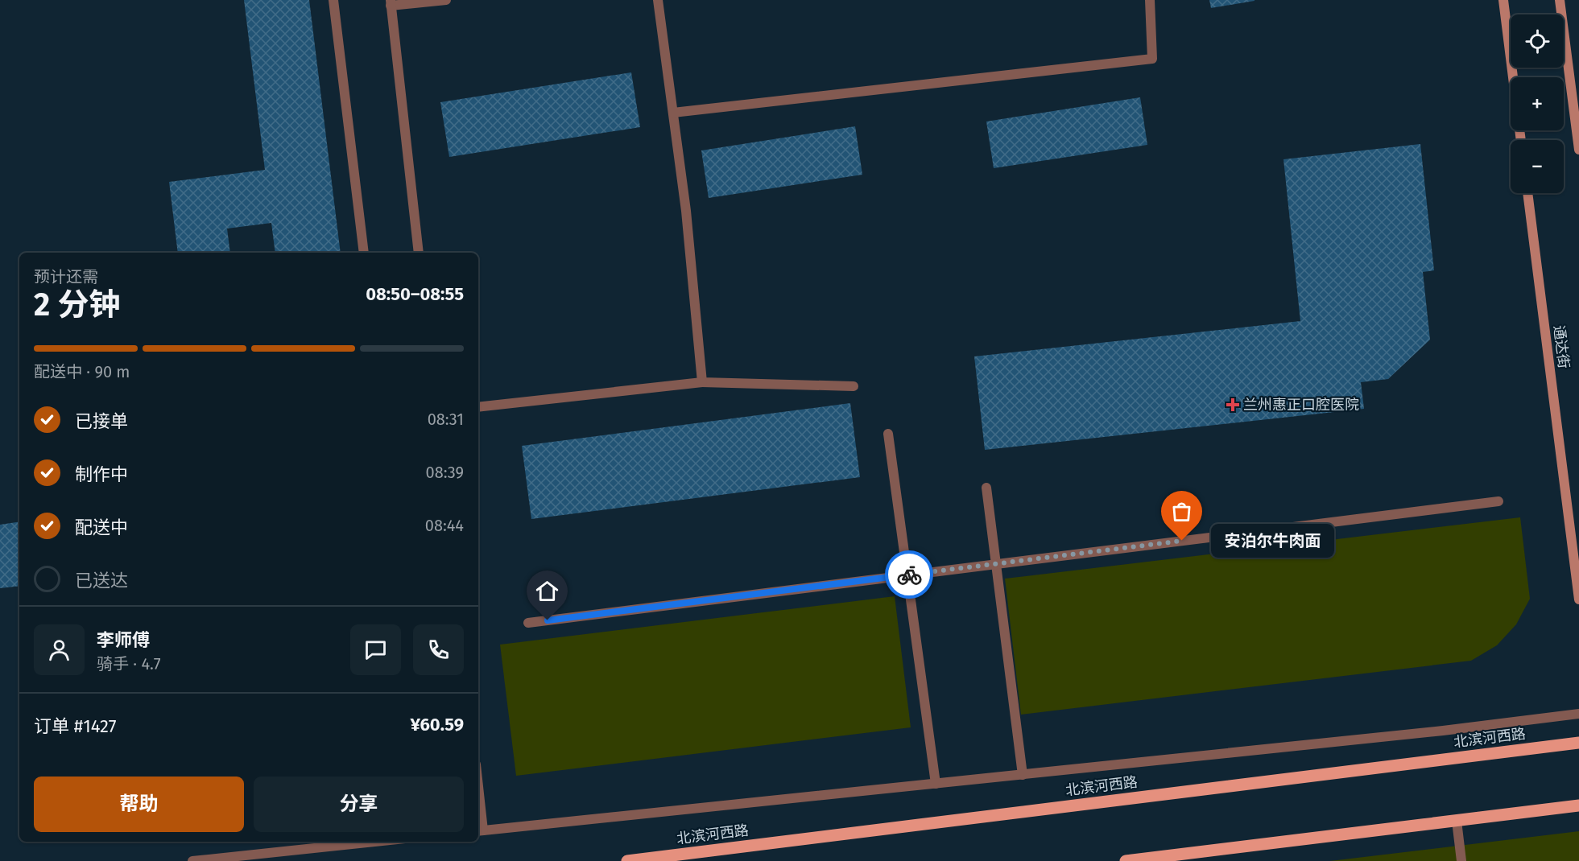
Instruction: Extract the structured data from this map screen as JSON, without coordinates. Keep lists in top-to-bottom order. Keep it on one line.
{"streets":{"main road":["通达街","北滨河西路"]},"places":{"health":["兰州惠正口腔医院"],"other":["安泊尔牛肉面"]},"page":{"map_buttons":["+","−"],"heading":["2 分钟","预计还需","08:50–08:55"],"panel":["李师傅","骑手 · 4.7","订单 #1427","¥60.59"],"bar":"配送中 · 90 m","list":[["已接单","08:31"],["制作中","08:39"],["配送中","08:44"],"已送达"],"bubble":"安泊尔牛肉面","buttons":["帮助","分享"]}}
